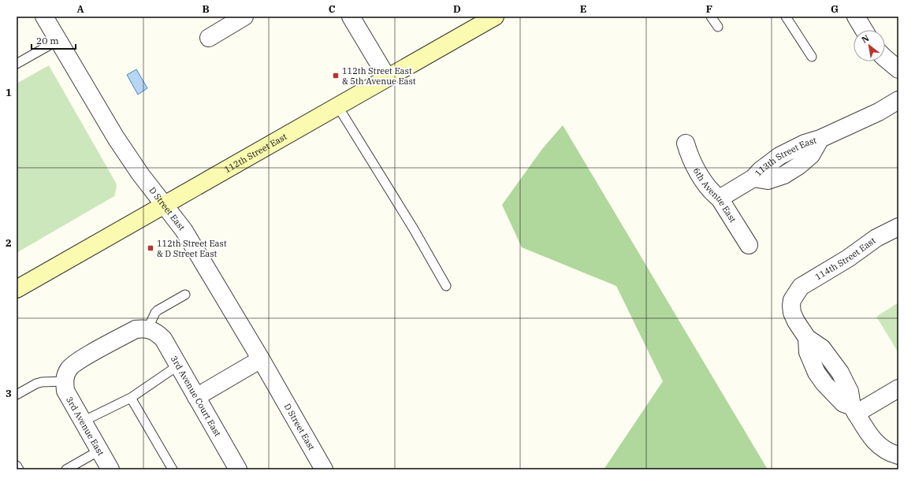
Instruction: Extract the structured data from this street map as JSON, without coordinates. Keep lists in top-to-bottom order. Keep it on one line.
{"streets":{"main road":["112th Street East"],"street":["113th Street East","6th Avenue East","D Street East","114th Street East","3rd Avenue Court East","3rd Avenue East"]},"crossings":[["112th Street East","D Street East"],["113th Street East","6th Avenue East"]],"places":{"transit":["112th Street East & 5th Avenue East","112th Street East & D Street East"]},"scale_bar":"20 m","north":"top left","grid":{"columns":["A","B","C","D","E","F","G"],"rows":["1","2","3"]}}
